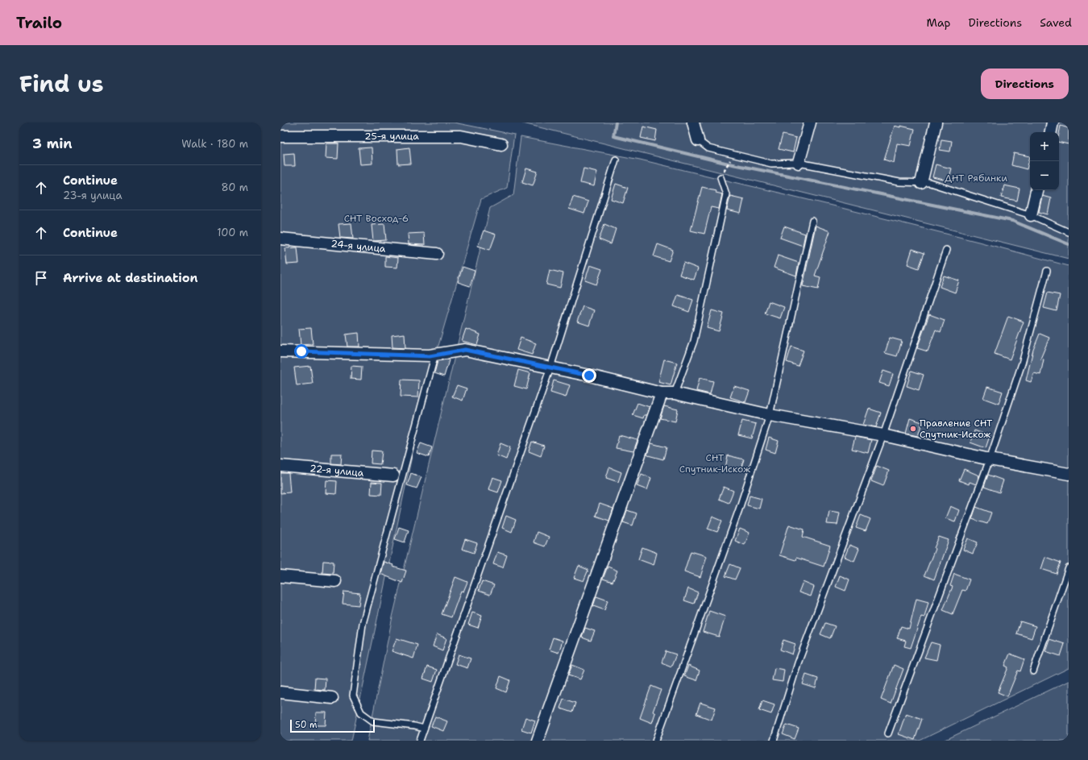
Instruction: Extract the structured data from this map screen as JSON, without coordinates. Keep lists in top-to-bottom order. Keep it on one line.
{"streets":{"street":["25-я улица","24-я улица","22-я улица"]},"parks":["ДНТ Рябинки","СНТ Восход-6","СНТ Спутник-Искож"],"places":["Правление СНТ Спутник-Искож"],"scale_bar":"50 m","page":{"header":"Trailo","nav":["Map","Directions","Saved"],"title":"Find us","buttons":"Directions","heading":["3 min","Walk · 180 m"],"map_buttons":["+","−"],"list":[["Continue","23-я улица","80 m"],["Continue","100 m"],"Arrive at destination"],"scale":"50 m"}}
